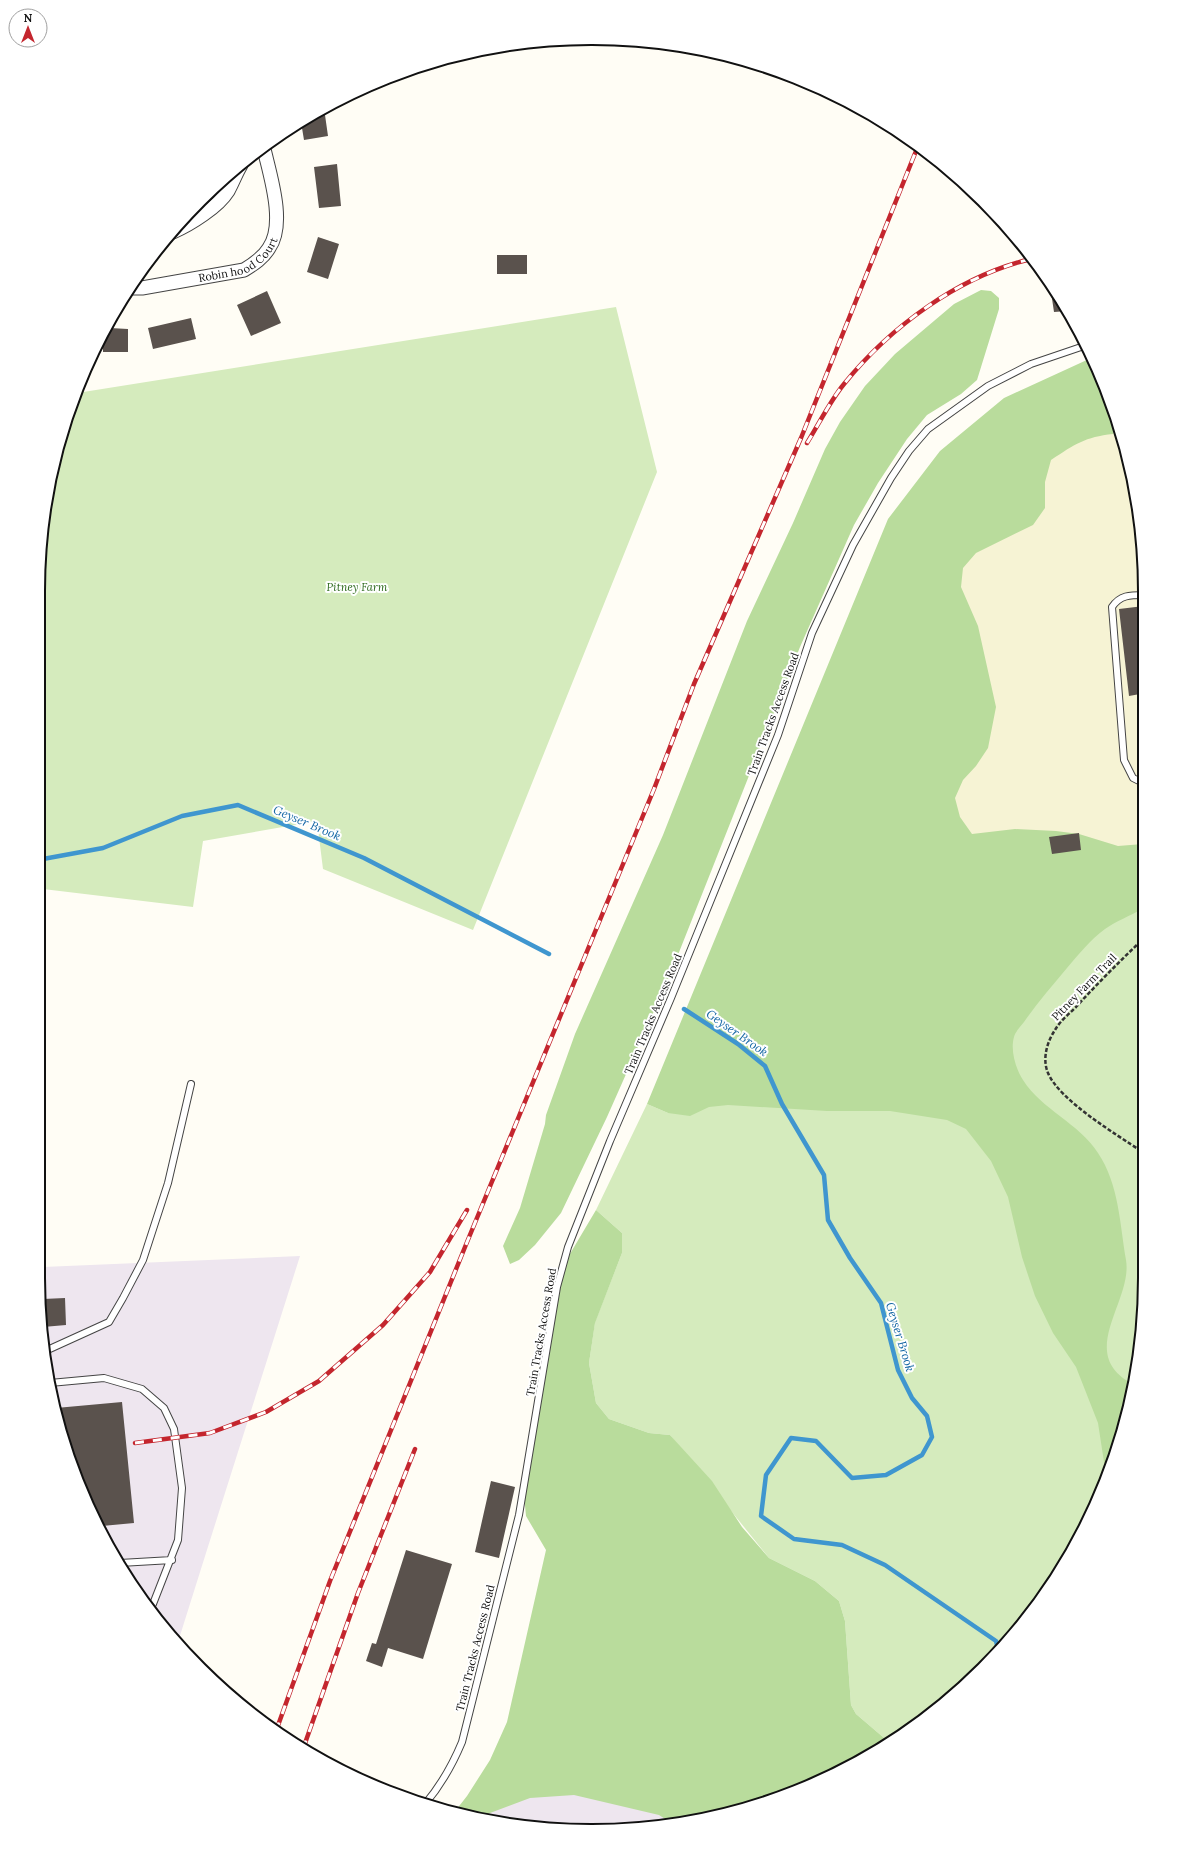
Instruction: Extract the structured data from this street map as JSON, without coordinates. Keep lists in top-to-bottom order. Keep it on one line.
{"streets":{"street":["Robin hood Court"],"lane":["Train Tracks Access Road"],"path":["Pitney Farm Trail"]},"water":["Geyser Brook"],"parks":["Pitney Farm"],"north":"top"}
